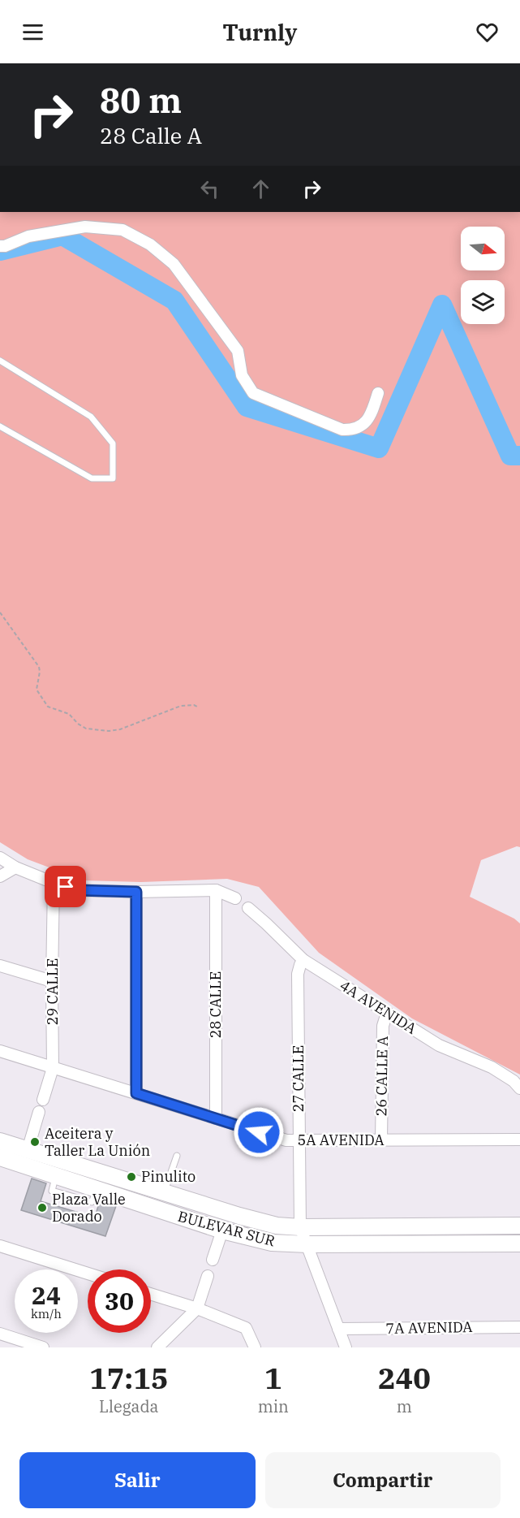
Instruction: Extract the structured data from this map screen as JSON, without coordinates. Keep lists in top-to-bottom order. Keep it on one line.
{"streets":{"main road":["BULEVAR SUR"],"street":["29 CALLE","28 CALLE","4A AVENIDA","26 CALLE A","27 CALLE","5A AVENIDA","7A AVENIDA"]},"crossings":[["29 CALLE","5A AVENIDA"],["28 CALLE","5A AVENIDA"],["4A AVENIDA","26 CALLE A"],["4A AVENIDA","27 CALLE"],["26 CALLE A","5A AVENIDA"],["27 CALLE","5A AVENIDA"],["27 CALLE","BULEVAR SUR"]],"places":["Aceitera y Taller La Unión","Pinulito","Plaza Valle Dorado"],"north":"right","page":{"header":"Turnly","turn":["80 m","28 Calle A"],"speed":"24 km/h","limit":"30","eta":["17:15","Llegada","1","min","240","m"],"buttons":["Salir","Compartir"]}}
